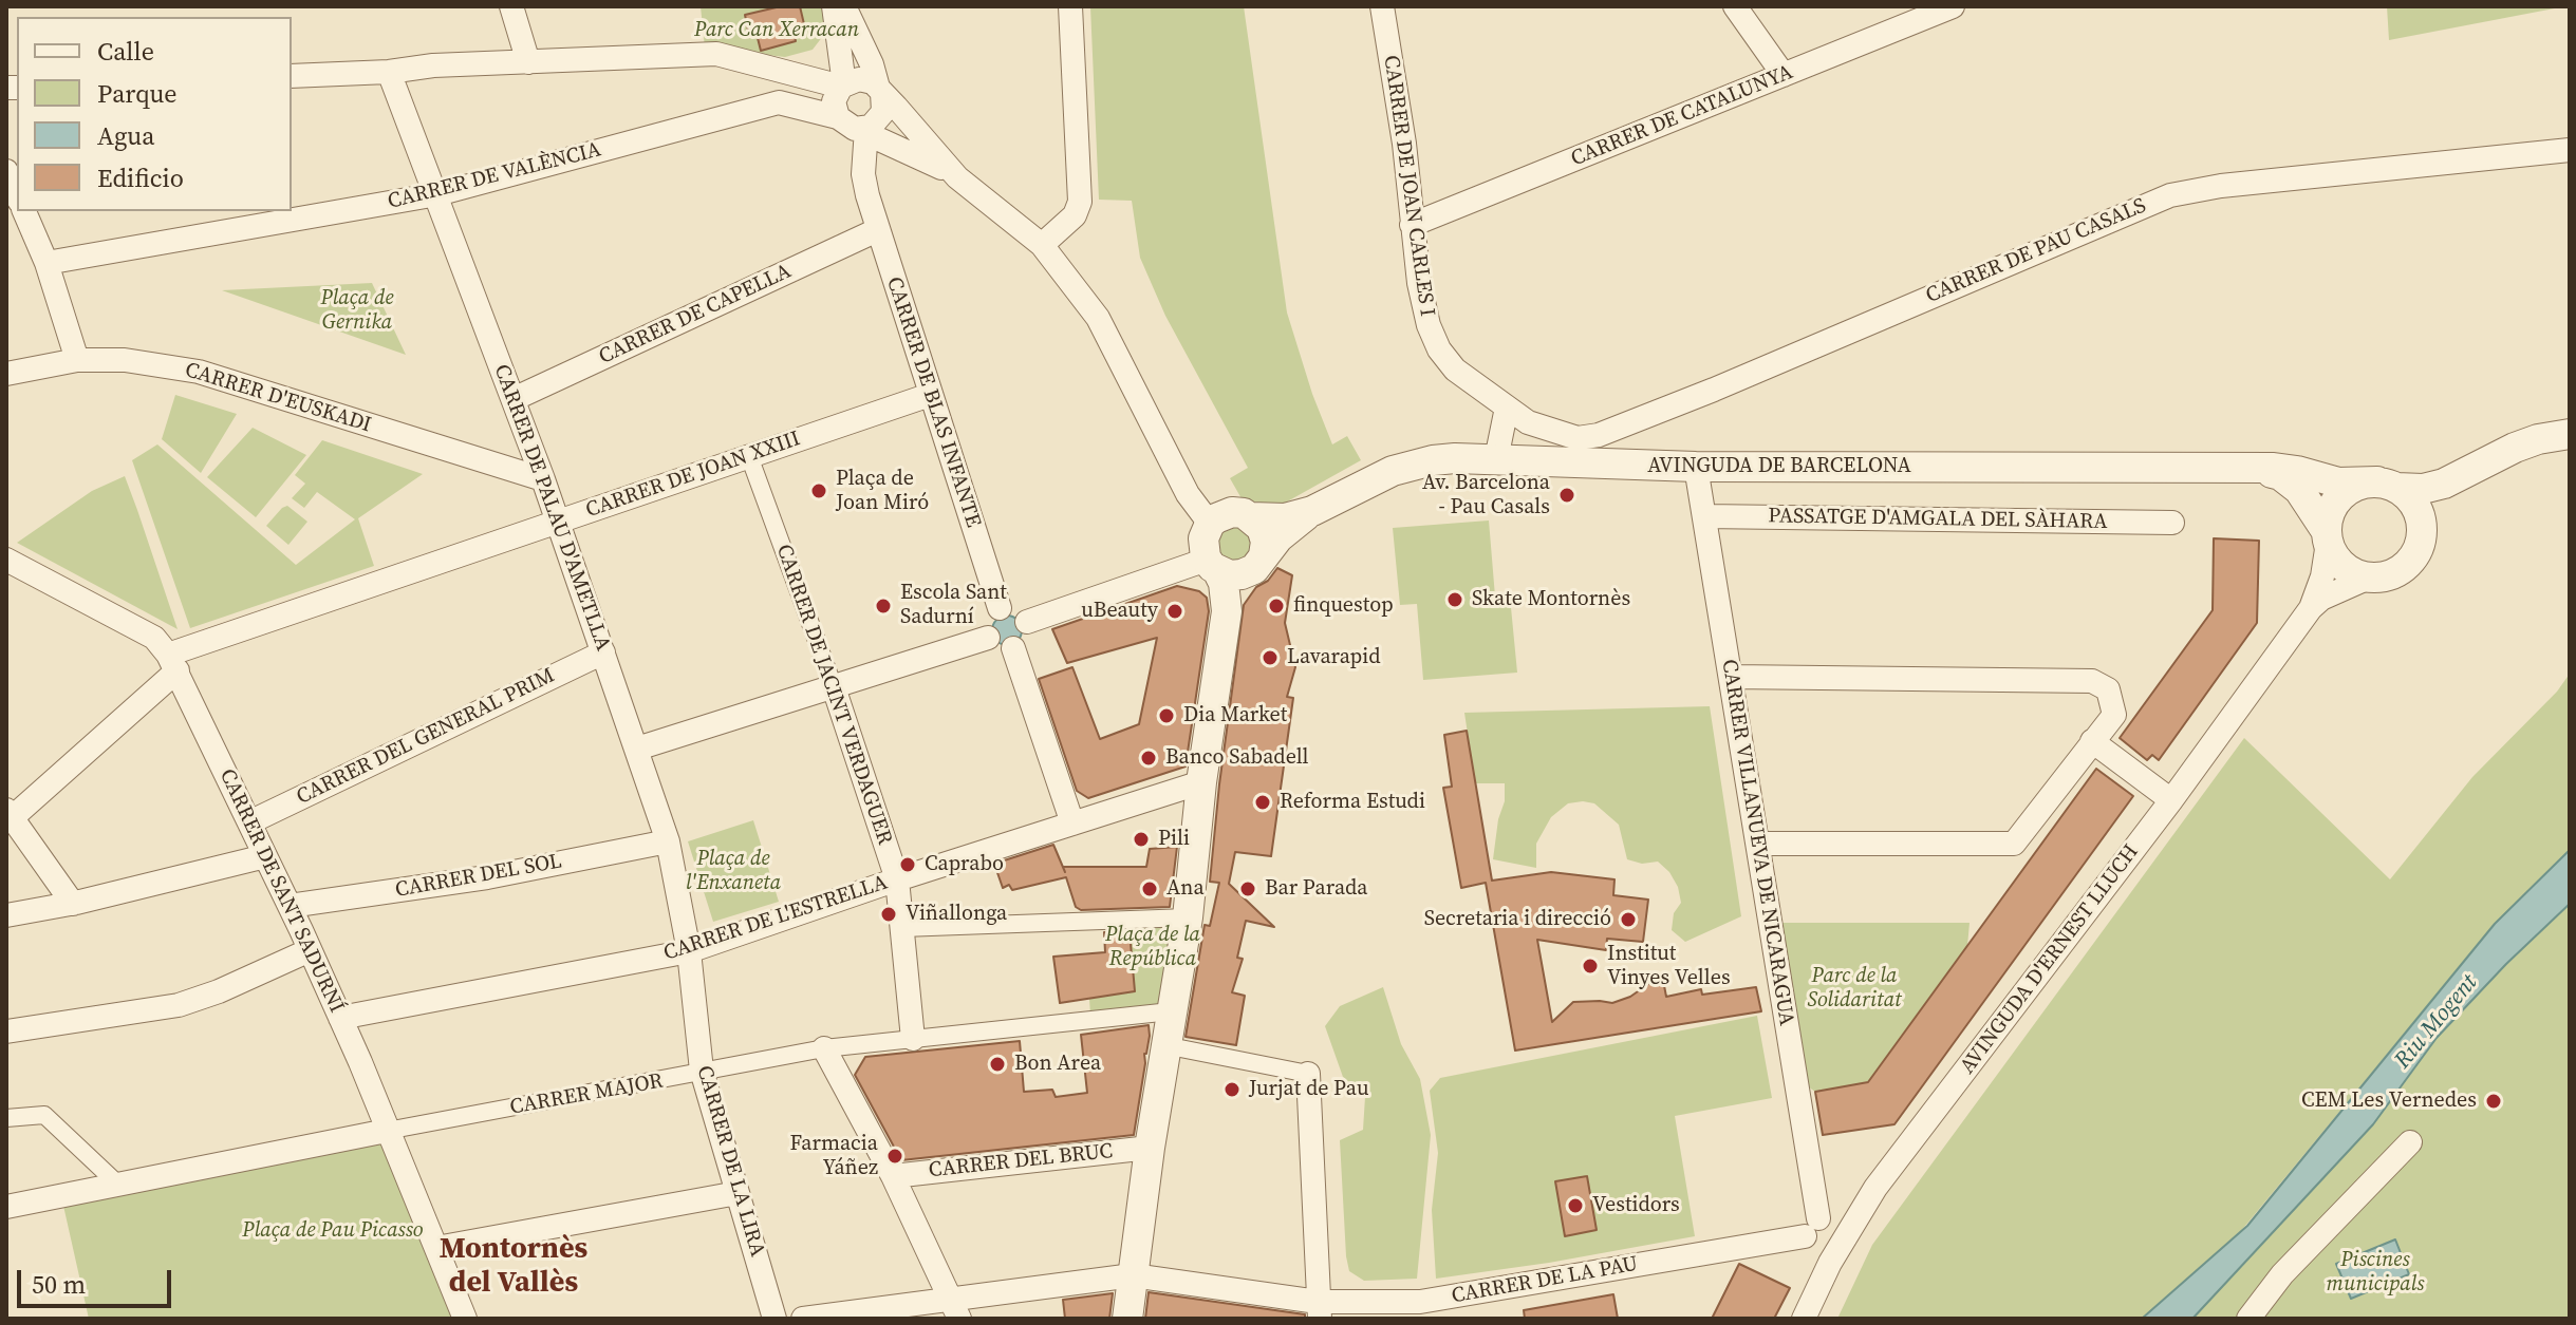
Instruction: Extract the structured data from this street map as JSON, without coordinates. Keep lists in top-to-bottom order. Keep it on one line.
{"streets":{"street":["CARRER DE CATALUNYA","CARRER DE VALÈNCIA","CARRER DE JOAN CARLES I","CARRER DE PAU CASALS","CARRER DE CAPELLA","CARRER D'EUSKADI","CARRER DE BLAS INFANTE","AVINGUDA DE BARCELONA","CARRER DE JOAN XXIII","CARRER DE PALAU D'AMETLLA","PASSATGE D'AMGALA DEL SÀHARA","CARRER DE JACINT VERDAGUER","CARRER DEL GENERAL PRIM","CARRER VILLANUEVA DE NICARAGUA","CARRER DEL SOL","CARRER DE SANT SADURNÍ","CARRER DE L'ESTRELLA","AVINGUDA D'ERNEST LLUCH","CARRER MAJOR","CARRER DE LA LIRA","CARRER DEL BRUC","CARRER DE LA PAU"]},"crossings":[["CARRER DE CATALUNYA","CARRER DE JOAN CARLES I"],["CARRER DE VALÈNCIA","CARRER DE BLAS INFANTE"],["CARRER DE VALÈNCIA","CARRER DE PALAU D'AMETLLA"],["CARRER DE JOAN CARLES I","CARRER DE PAU CASALS"],["CARRER DE CAPELLA","CARRER DE BLAS INFANTE"],["CARRER DE CAPELLA","CARRER DE PALAU D'AMETLLA"],["CARRER D'EUSKADI","CARRER DE PALAU D'AMETLLA"],["CARRER DE BLAS INFANTE","CARRER DE JOAN XXIII"],["AVINGUDA DE BARCELONA","CARRER VILLANUEVA DE NICARAGUA"],["CARRER DE JOAN XXIII","CARRER DE PALAU D'AMETLLA"],["CARRER DE JOAN XXIII","CARRER DE JACINT VERDAGUER"],["CARRER DE JOAN XXIII","CARRER DE SANT SADURNÍ"],["CARRER DE PALAU D'AMETLLA","CARRER DEL GENERAL PRIM"],["CARRER DE PALAU D'AMETLLA","CARRER DEL SOL"],["CARRER DE PALAU D'AMETLLA","CARRER DE L'ESTRELLA"],["CARRER DE PALAU D'AMETLLA","CARRER DE LA LIRA"],["PASSATGE D'AMGALA DEL SÀHARA","CARRER VILLANUEVA DE NICARAGUA"],["CARRER DE JACINT VERDAGUER","CARRER DE L'ESTRELLA"],["CARRER DE JACINT VERDAGUER","CARRER MAJOR"],["CARRER DEL GENERAL PRIM","CARRER DE SANT SADURNÍ"],["CARRER VILLANUEVA DE NICARAGUA","CARRER DE LA PAU"],["CARRER DEL SOL","CARRER DE SANT SADURNÍ"],["CARRER DE SANT SADURNÍ","CARRER DE L'ESTRELLA"],["CARRER DE SANT SADURNÍ","CARRER MAJOR"],["CARRER DE L'ESTRELLA","CARRER DE LA LIRA"],["CARRER MAJOR","CARRER DE LA LIRA"]],"districts":["Montornès del Vallès"],"water":["Riu Mogent"],"parks":["Parc Can Xerracan","Plaça de Gernika","Plaça de l'Enxaneta","Plaça de la República","Parc de la Solidaritat","Plaça de Pau Picasso","Piscines municipals"],"places":["Plaça de Joan Miró","Av. Barcelona - Pau Casals","Skate Montornès","Escola Sant Sadurní","finquestop","uBeauty","Lavarapid","Dia Market","Banco Sabadell","Reforma Estudi","Pili","Caprabo","Ana","Bar Parada","Viñallonga","Secretaria i direcció","Institut Vinyes Velles","Bon Area","Jurjat de Pau","CEM Les Vernedes","Farmacia Yáñez","Vestidors"],"legend":["Calle","Parque","Agua","Edificio"],"scale_bar":"50 m"}
